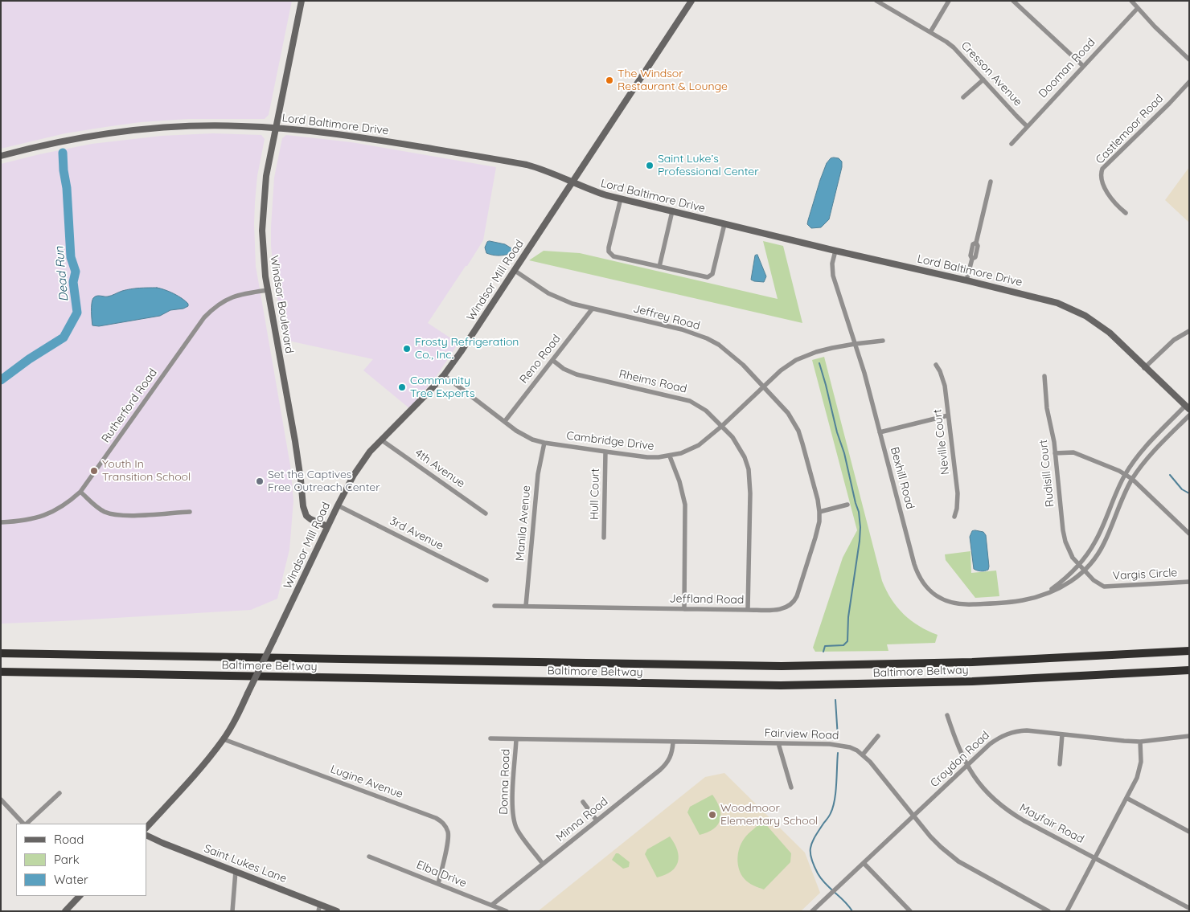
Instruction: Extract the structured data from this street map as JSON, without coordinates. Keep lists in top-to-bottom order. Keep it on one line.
{"streets":{"highway":["Baltimore Beltway"],"main road":["Lord Baltimore Drive","Windsor Mill Road","Windsor Boulevard","Saint Lukes Lane"],"street":["Dooman Road","Cresson Avenue","Castlemoor Road","Jeffrey Road","Reno Road","Rheims Road","Rutherford Road","Cambridge Drive","Neville Court","4th Avenue","Rudisill Court","Bexhill Road","Hull Court","Manila Avenue","3rd Avenue","Vargis Circle","Jeffland Road","Fairview Road","Croydon Road","Lugine Avenue","Donna Road","Minna Road","Mayfair Road","Elba Drive"]},"crossings":[["Dooman Road","Cresson Avenue"],["Lord Baltimore Drive","Windsor Mill Road"],["Lord Baltimore Drive","Windsor Boulevard"],["Lord Baltimore Drive","Bexhill Road"],["Windsor Mill Road","Windsor Boulevard"],["Windsor Mill Road","Jeffrey Road"],["Windsor Mill Road","Cambridge Drive"],["Windsor Mill Road","4th Avenue"],["Windsor Mill Road","3rd Avenue"],["Windsor Mill Road","Lugine Avenue"],["Windsor Boulevard","Rutherford Road"],["Jeffrey Road","Reno Road"],["Jeffrey Road","Cambridge Drive"],["Jeffrey Road","Jeffland Road"],["Reno Road","Rheims Road"],["Reno Road","Cambridge Drive"],["Rheims Road","Cambridge Drive"],["Rheims Road","Jeffland Road"],["Cambridge Drive","Bexhill Road"],["Cambridge Drive","Hull Court"],["Cambridge Drive","Manila Avenue"],["Rudisill Court","Bexhill Road"],["Rudisill Court","Vargis Circle"],["Bexhill Road","Vargis Circle"],["Manila Avenue","Jeffland Road"],["Fairview Road","Croydon Road"],["Fairview Road","Donna Road"],["Fairview Road","Minna Road"],["Croydon Road","Mayfair Road"],["Lugine Avenue","Elba Drive"],["Donna Road","Minna Road"],["Minna Road","Elba Drive"]],"water":["Dead Run"],"places":["The Windsor Restaurant & Lounge","Saint Luke’s Professional Center","Frosty Refrigeration Co., Inc.","Community Tree Experts","Youth In Transition School","Set the Captives Free Outreach Center","Woodmoor Elementary School"],"legend":["Road","Park","Water"]}
